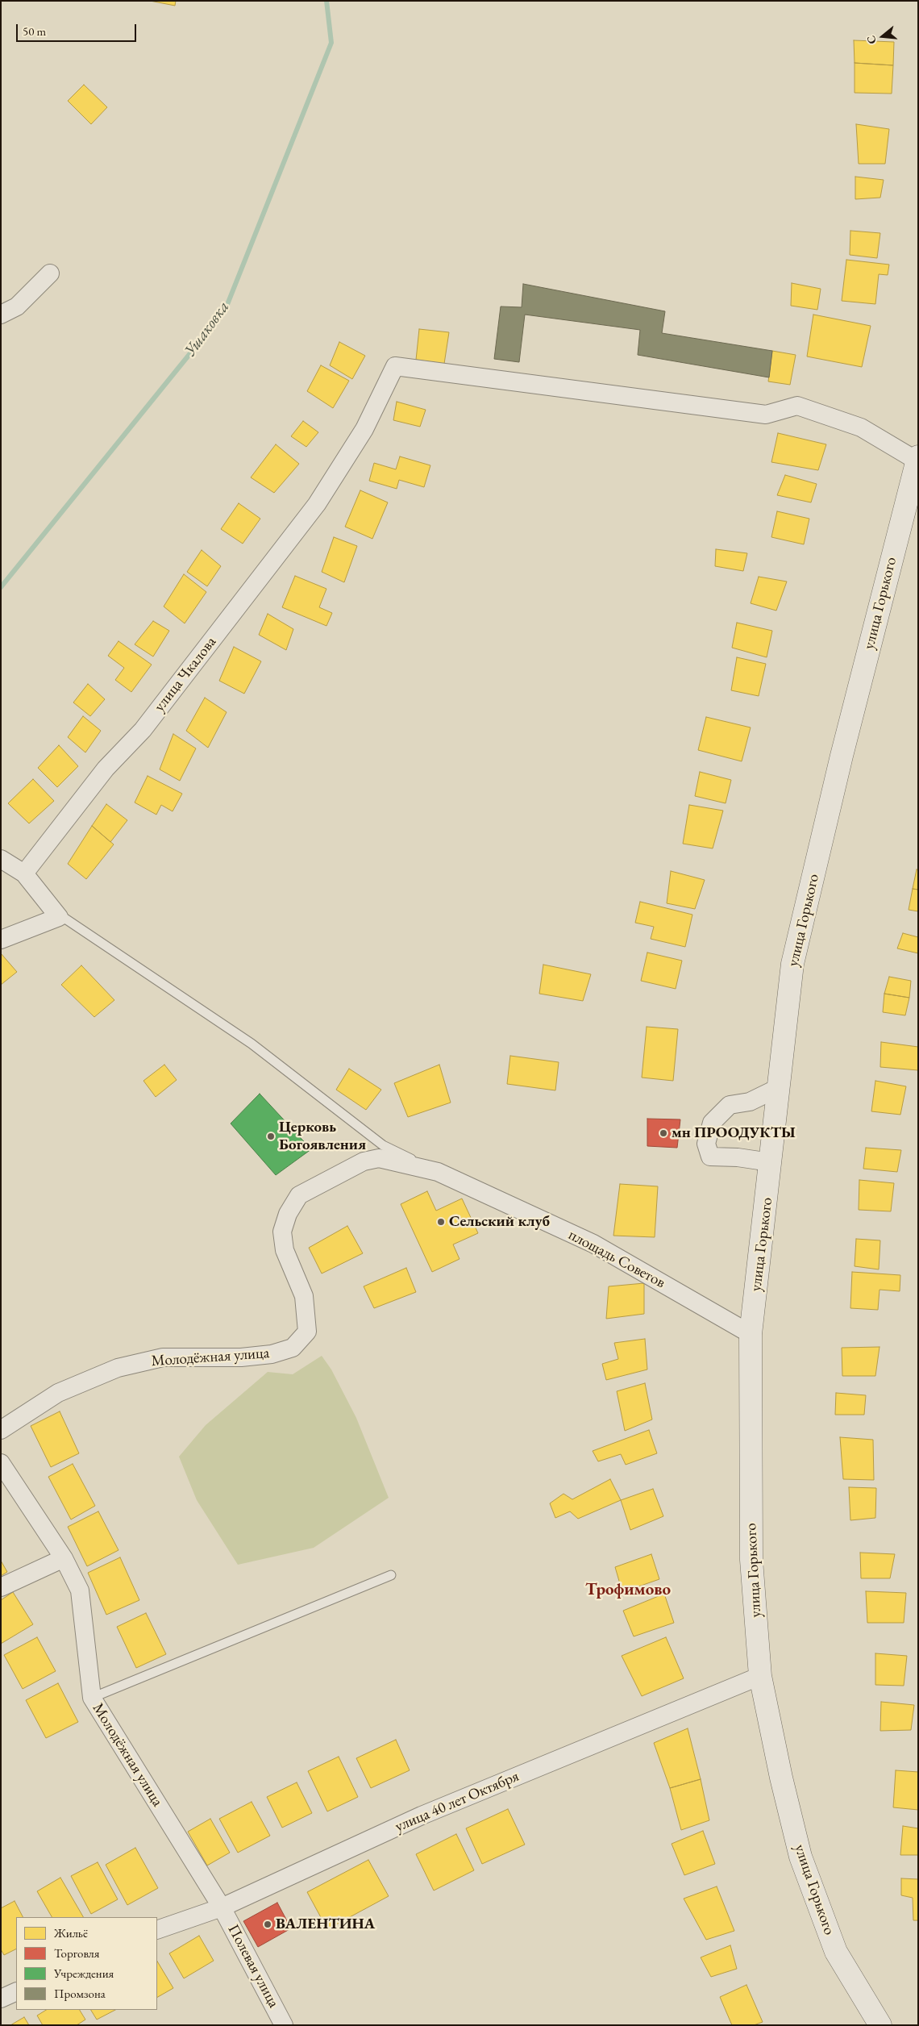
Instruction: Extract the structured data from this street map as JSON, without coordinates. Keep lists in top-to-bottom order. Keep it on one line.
{"streets":{"main road":["улица Горького"],"street":["улица Чкалова","площадь Советов","Молодёжная улица","улица 40 лет Октября","Полевая улица"]},"crossings":[["улица Горького","улица Чкалова"],["улица Горького","площадь Советов"],["улица Горького","улица 40 лет Октября"],["площадь Советов","Молодёжная улица"],["Молодёжная улица","улица 40 лет Октября"],["Молодёжная улица","Полевая улица"],["улица 40 лет Октября","Полевая улица"]],"districts":["Трофимово"],"water":["Ушаковка"],"places":["мн ПРООДУКТЫ","Церковь Богоявления","Сельский клуб","ВАЛЕНТИНА"],"legend":["Жильё","Торговля","Учреждения","Промзона"],"scale_bar":"50 m","north":"left"}
